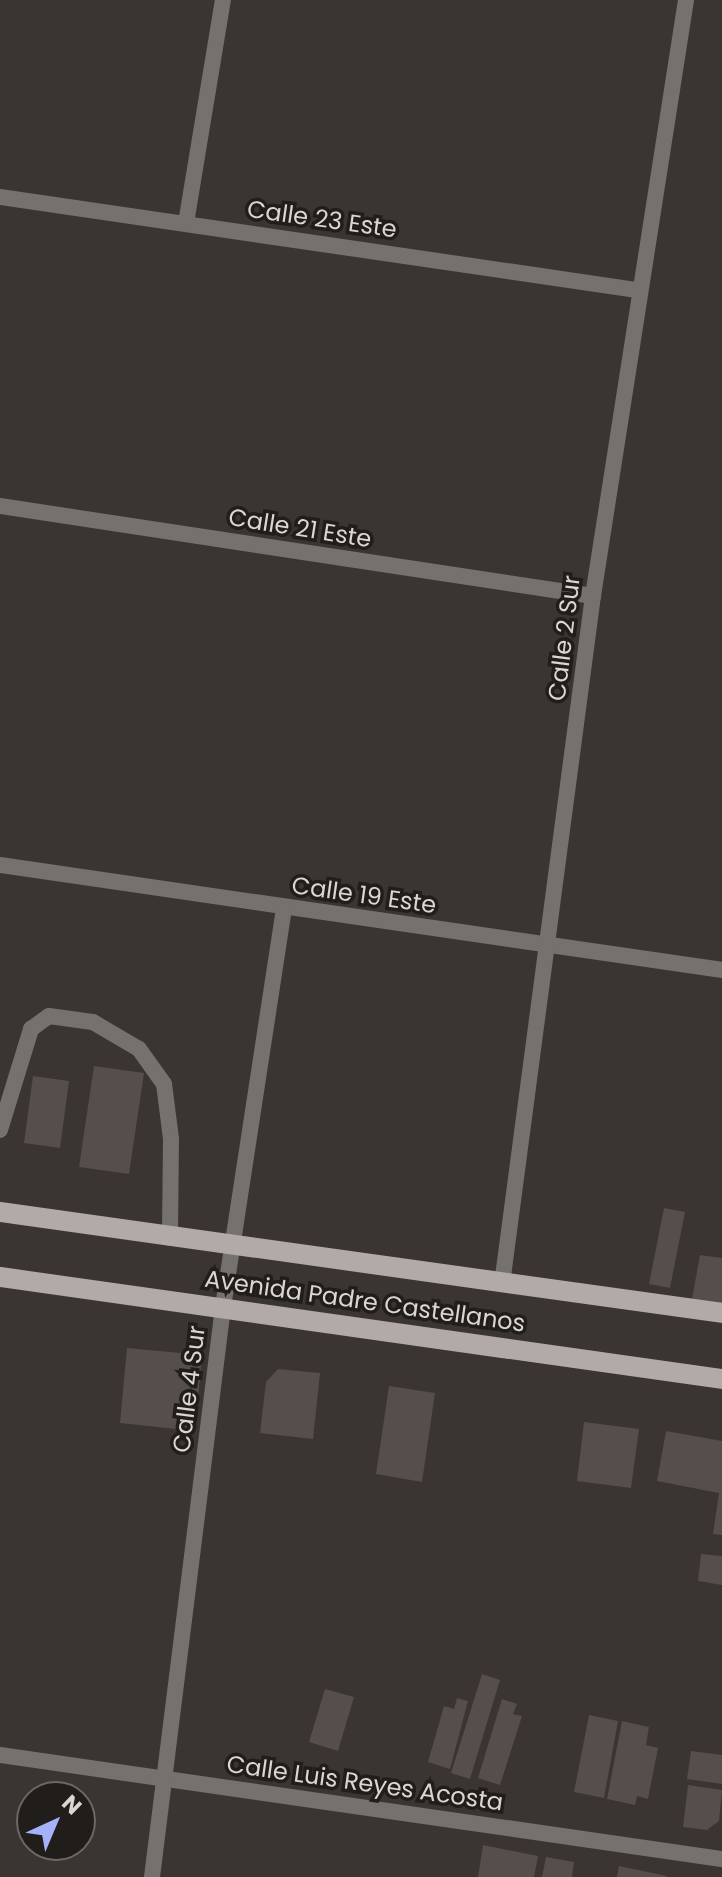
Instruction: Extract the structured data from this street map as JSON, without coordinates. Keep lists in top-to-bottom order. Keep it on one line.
{"streets":{"main road":["Avenida Padre Castellanos"],"street":["Calle 23 Este","Calle 21 Este","Calle 2 Sur","Calle 19 Este","Calle 4 Sur","Calle Luis Reyes Acosta"]},"crossings":[["Calle 23 Este","Calle 2 Sur"],["Calle 21 Este","Calle 2 Sur"],["Calle 2 Sur","Calle 19 Este"],["Calle 2 Sur","Avenida Padre Castellanos"],["Calle 19 Este","Calle 4 Sur"],["Avenida Padre Castellanos","Calle 4 Sur"],["Calle 4 Sur","Calle Luis Reyes Acosta"]],"north":"top right"}
